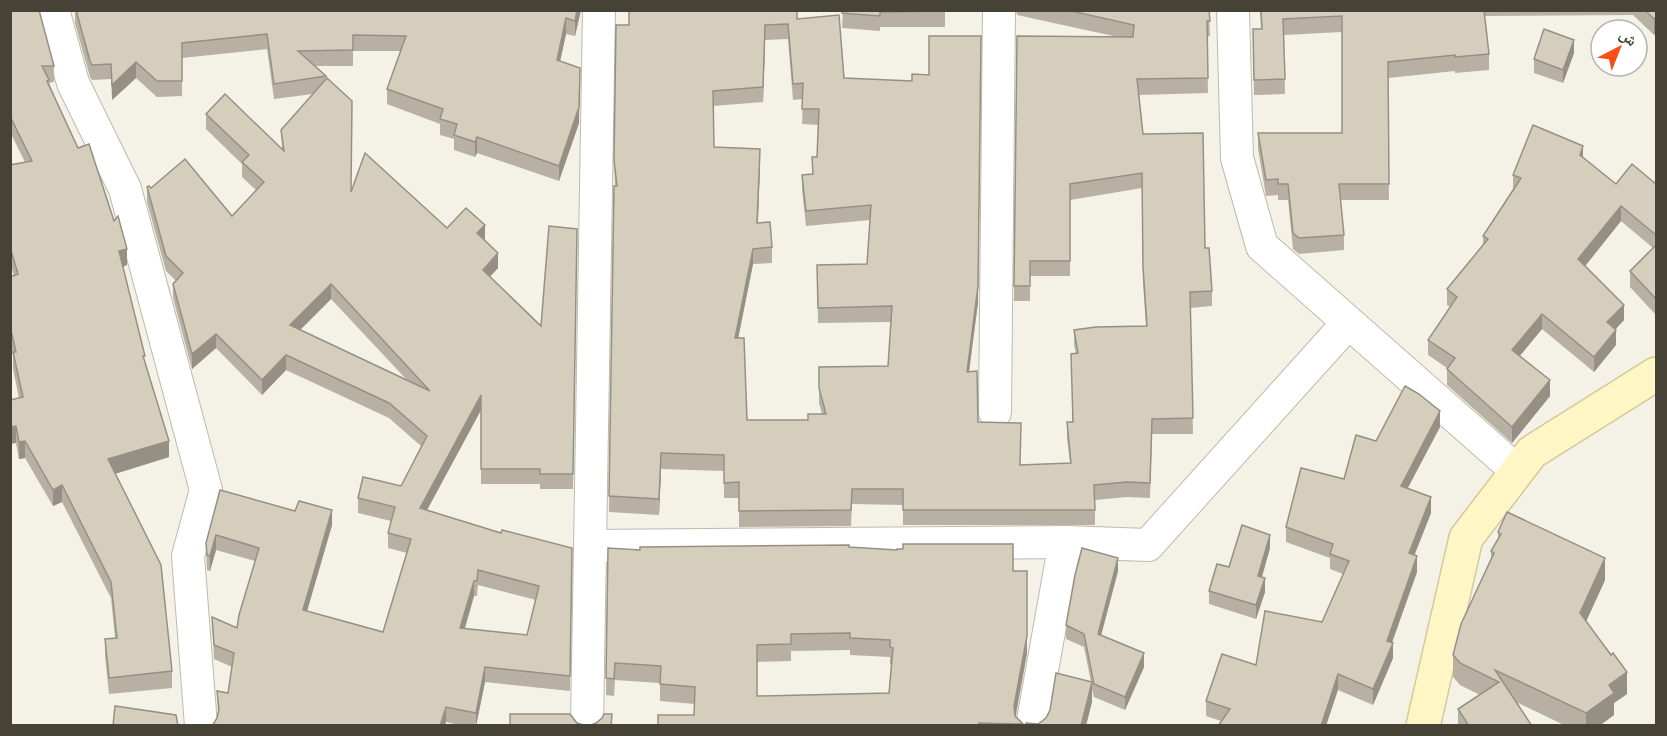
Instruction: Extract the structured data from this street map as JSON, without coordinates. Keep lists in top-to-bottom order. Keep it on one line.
{"north":"top right"}
